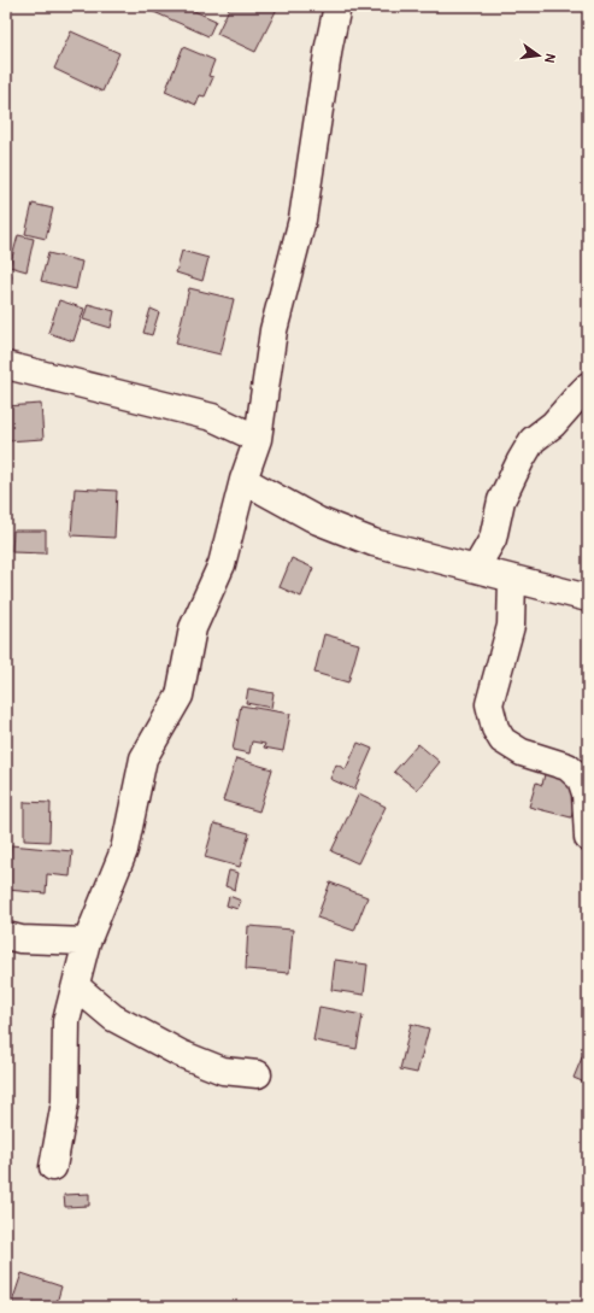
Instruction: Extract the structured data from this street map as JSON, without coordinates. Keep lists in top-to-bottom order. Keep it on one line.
{"north":"right"}
